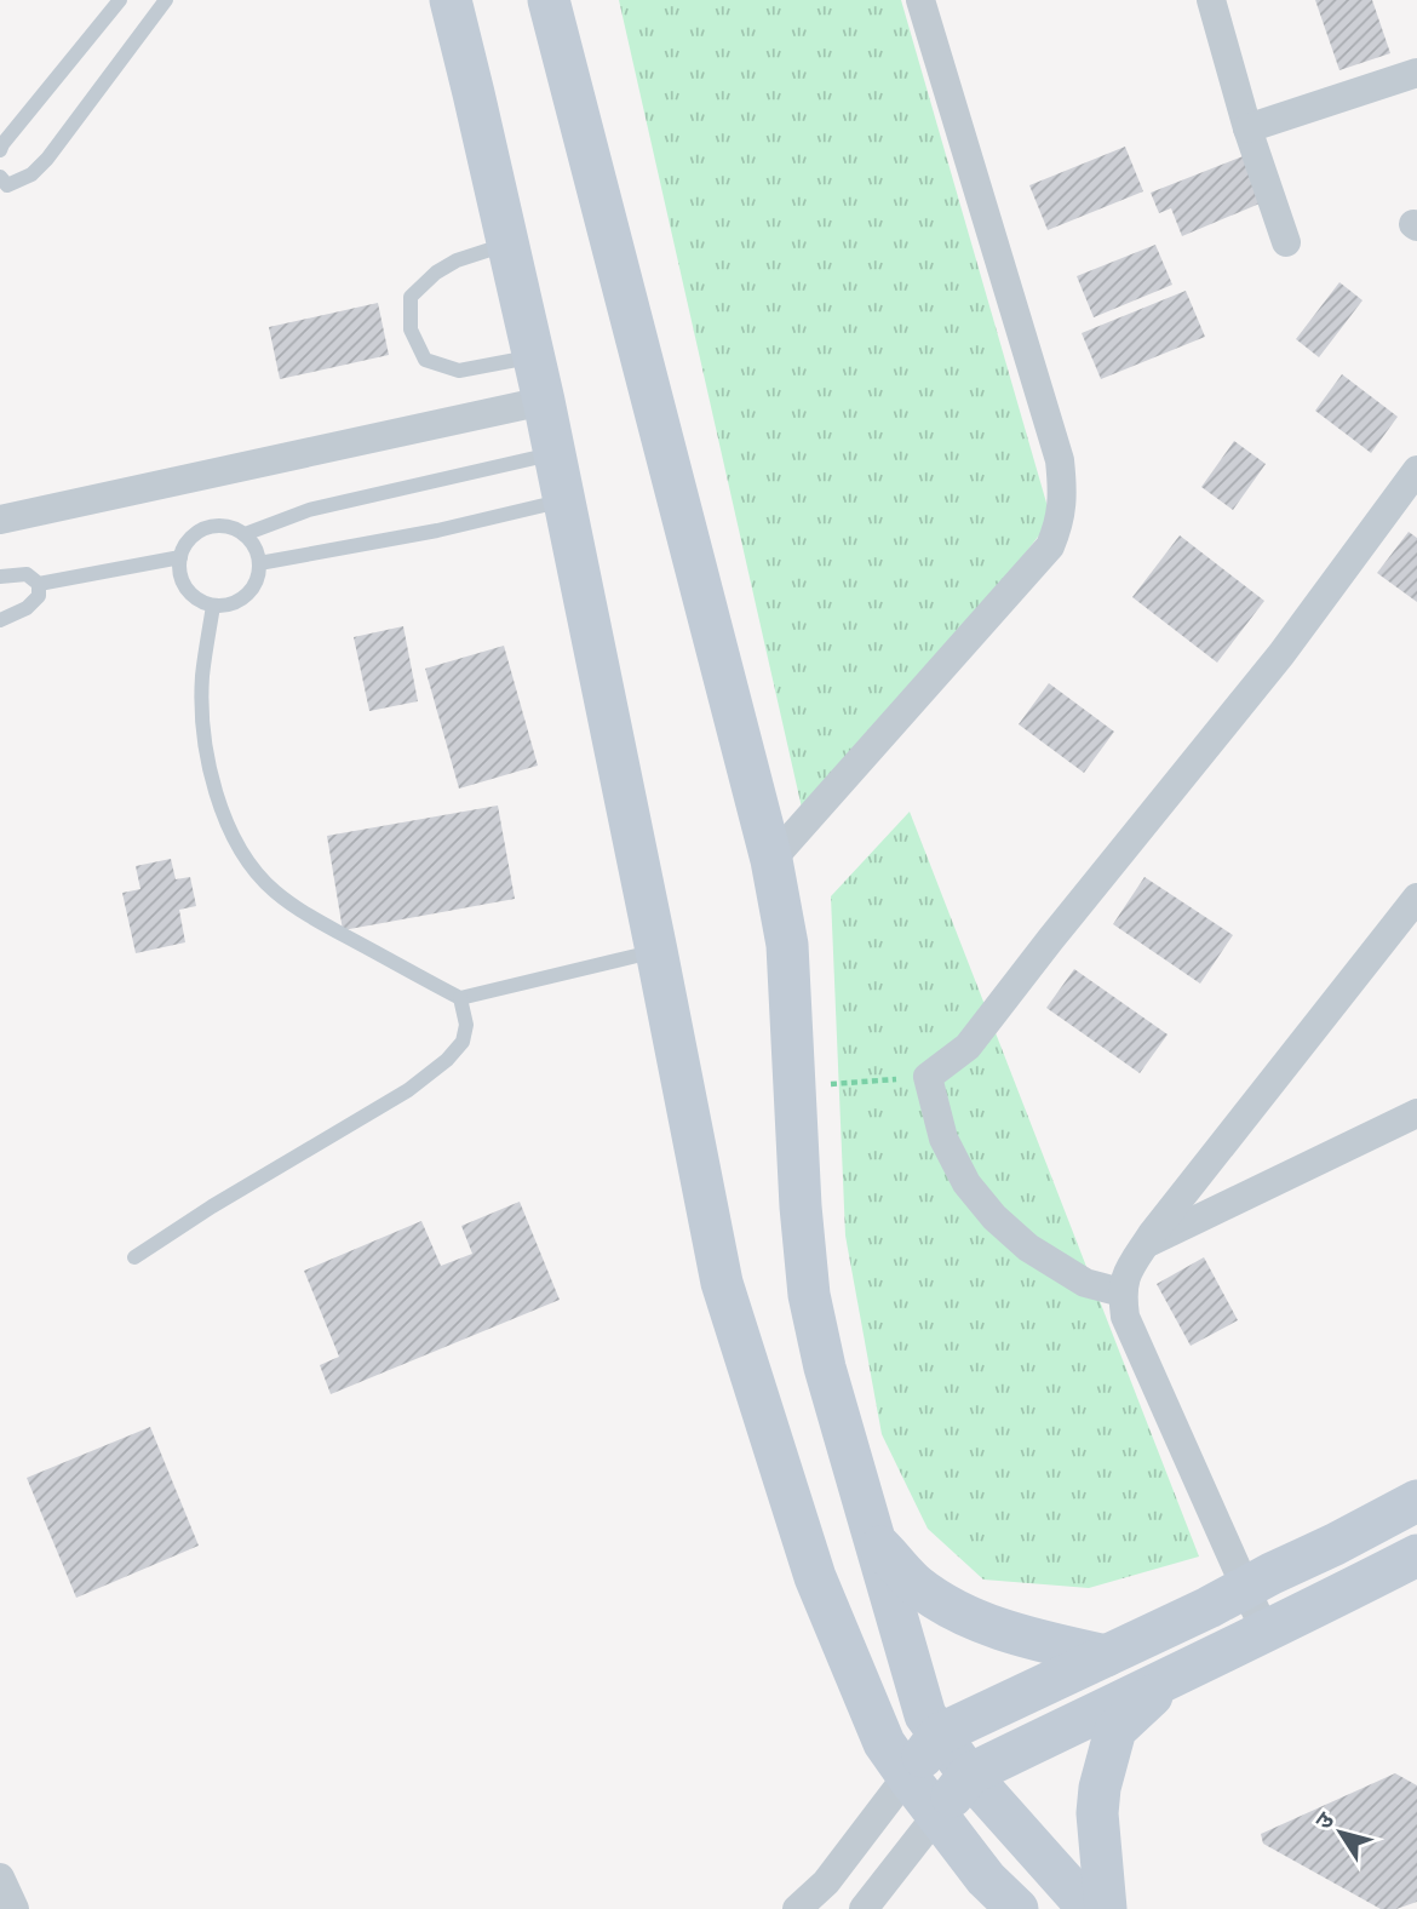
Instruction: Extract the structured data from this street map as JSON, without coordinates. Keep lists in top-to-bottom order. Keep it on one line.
{"north":"top left"}
